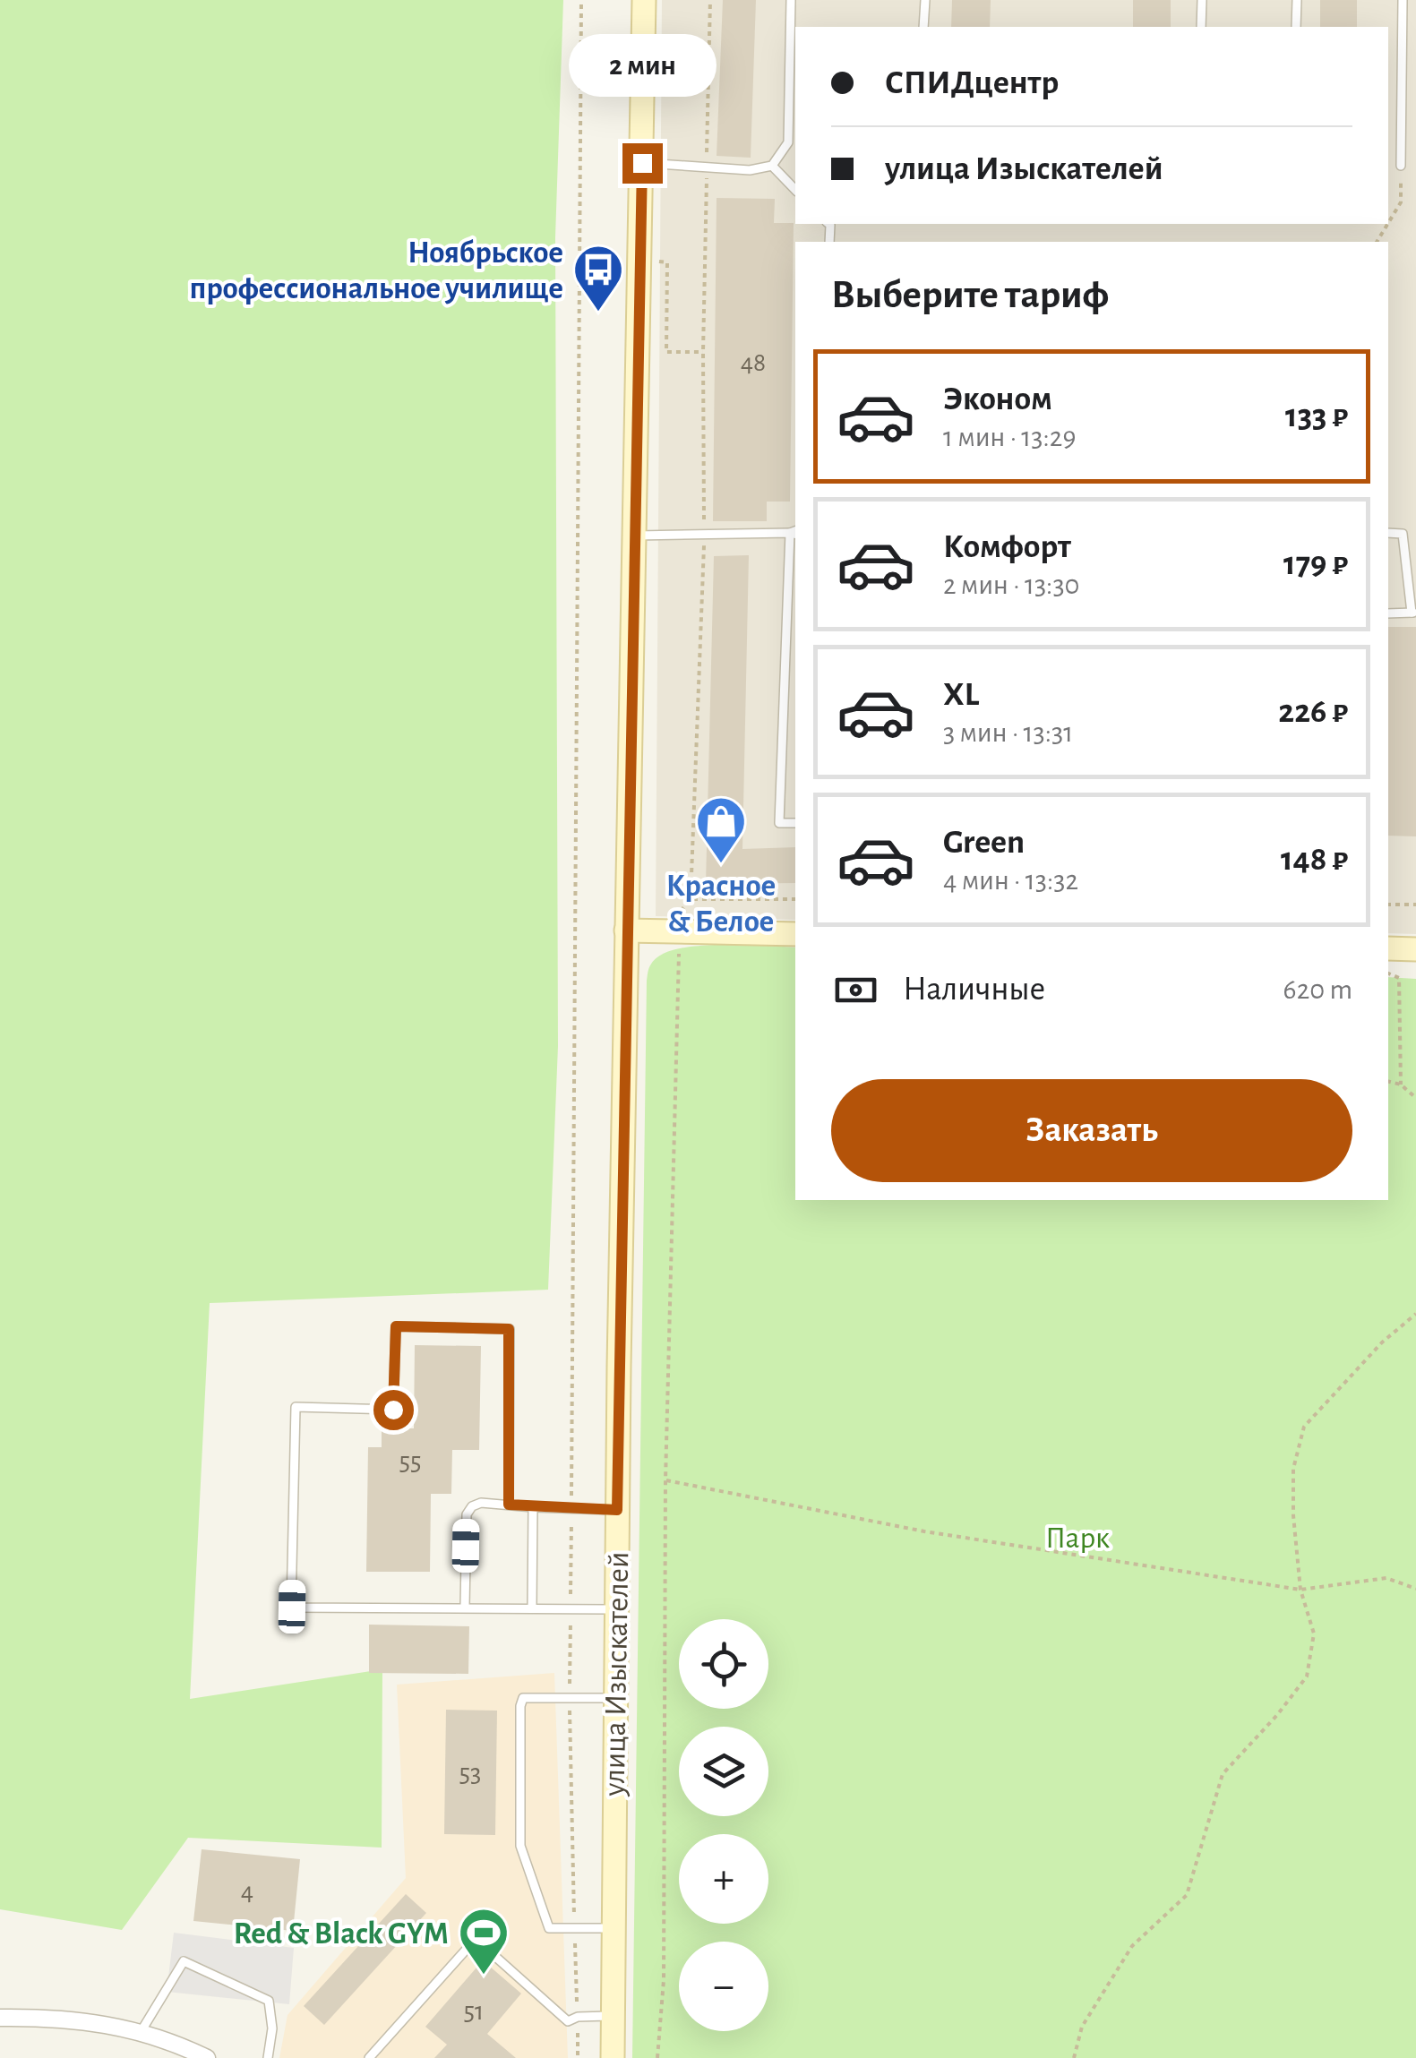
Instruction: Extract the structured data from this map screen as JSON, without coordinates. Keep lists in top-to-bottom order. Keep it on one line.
{"streets":{"street":["улица Изыскателей"]},"parks":["Парк"],"places":{"bus stop":["Ноябрьское профессиональное училище"],"shop":["Красное & Белое"],"sports":["Red & Black GYM"]},"house_numbers":["48","55","53","4","51"],"page":{"banner":["СПИДцентр","улица Изыскателей"],"bubble":"2 мин","heading":"Выберите тариф","list":[{"name":"Эконом","note":"1 мин · 13:29","value":"133 ₽"},{"name":"Комфорт","note":"2 мин · 13:30","value":"179 ₽"},{"name":"XL","note":"3 мин · 13:31","value":"226 ₽"},{"name":"Green","note":"4 мин · 13:32","value":"148 ₽"}],"pay":["Наличные","620 m"],"buttons":"Заказать","map_buttons":["+","−"]}}
